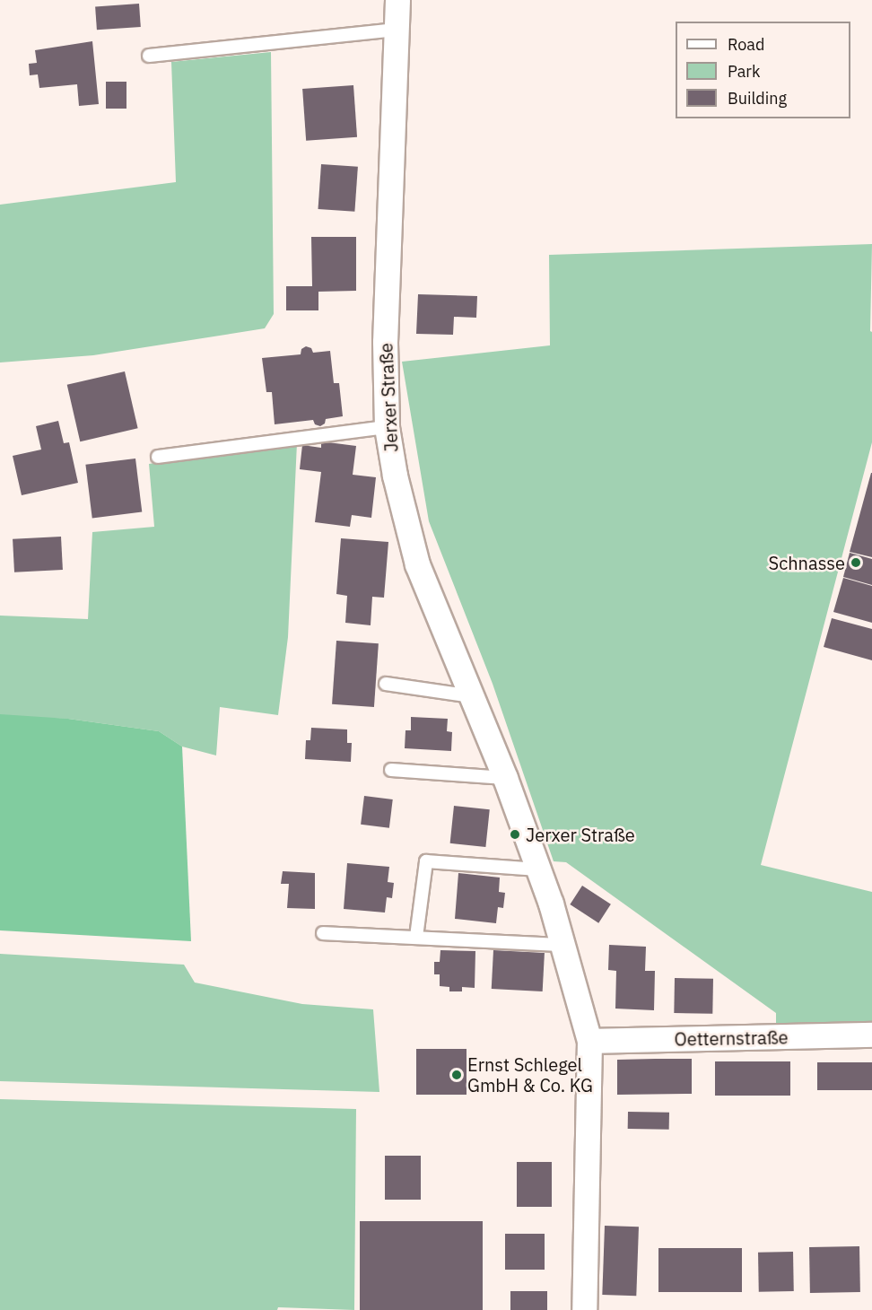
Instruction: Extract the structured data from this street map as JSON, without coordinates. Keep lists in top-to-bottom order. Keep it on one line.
{"streets":{"street":["Jerxer Straße","Oetternstraße"]},"crossings":[["Jerxer Straße","Oetternstraße"]],"places":["Schnasse","Jerxer Straße","Ernst Schlegel GmbH & Co. KG"],"legend":["Road","Park","Building"]}
